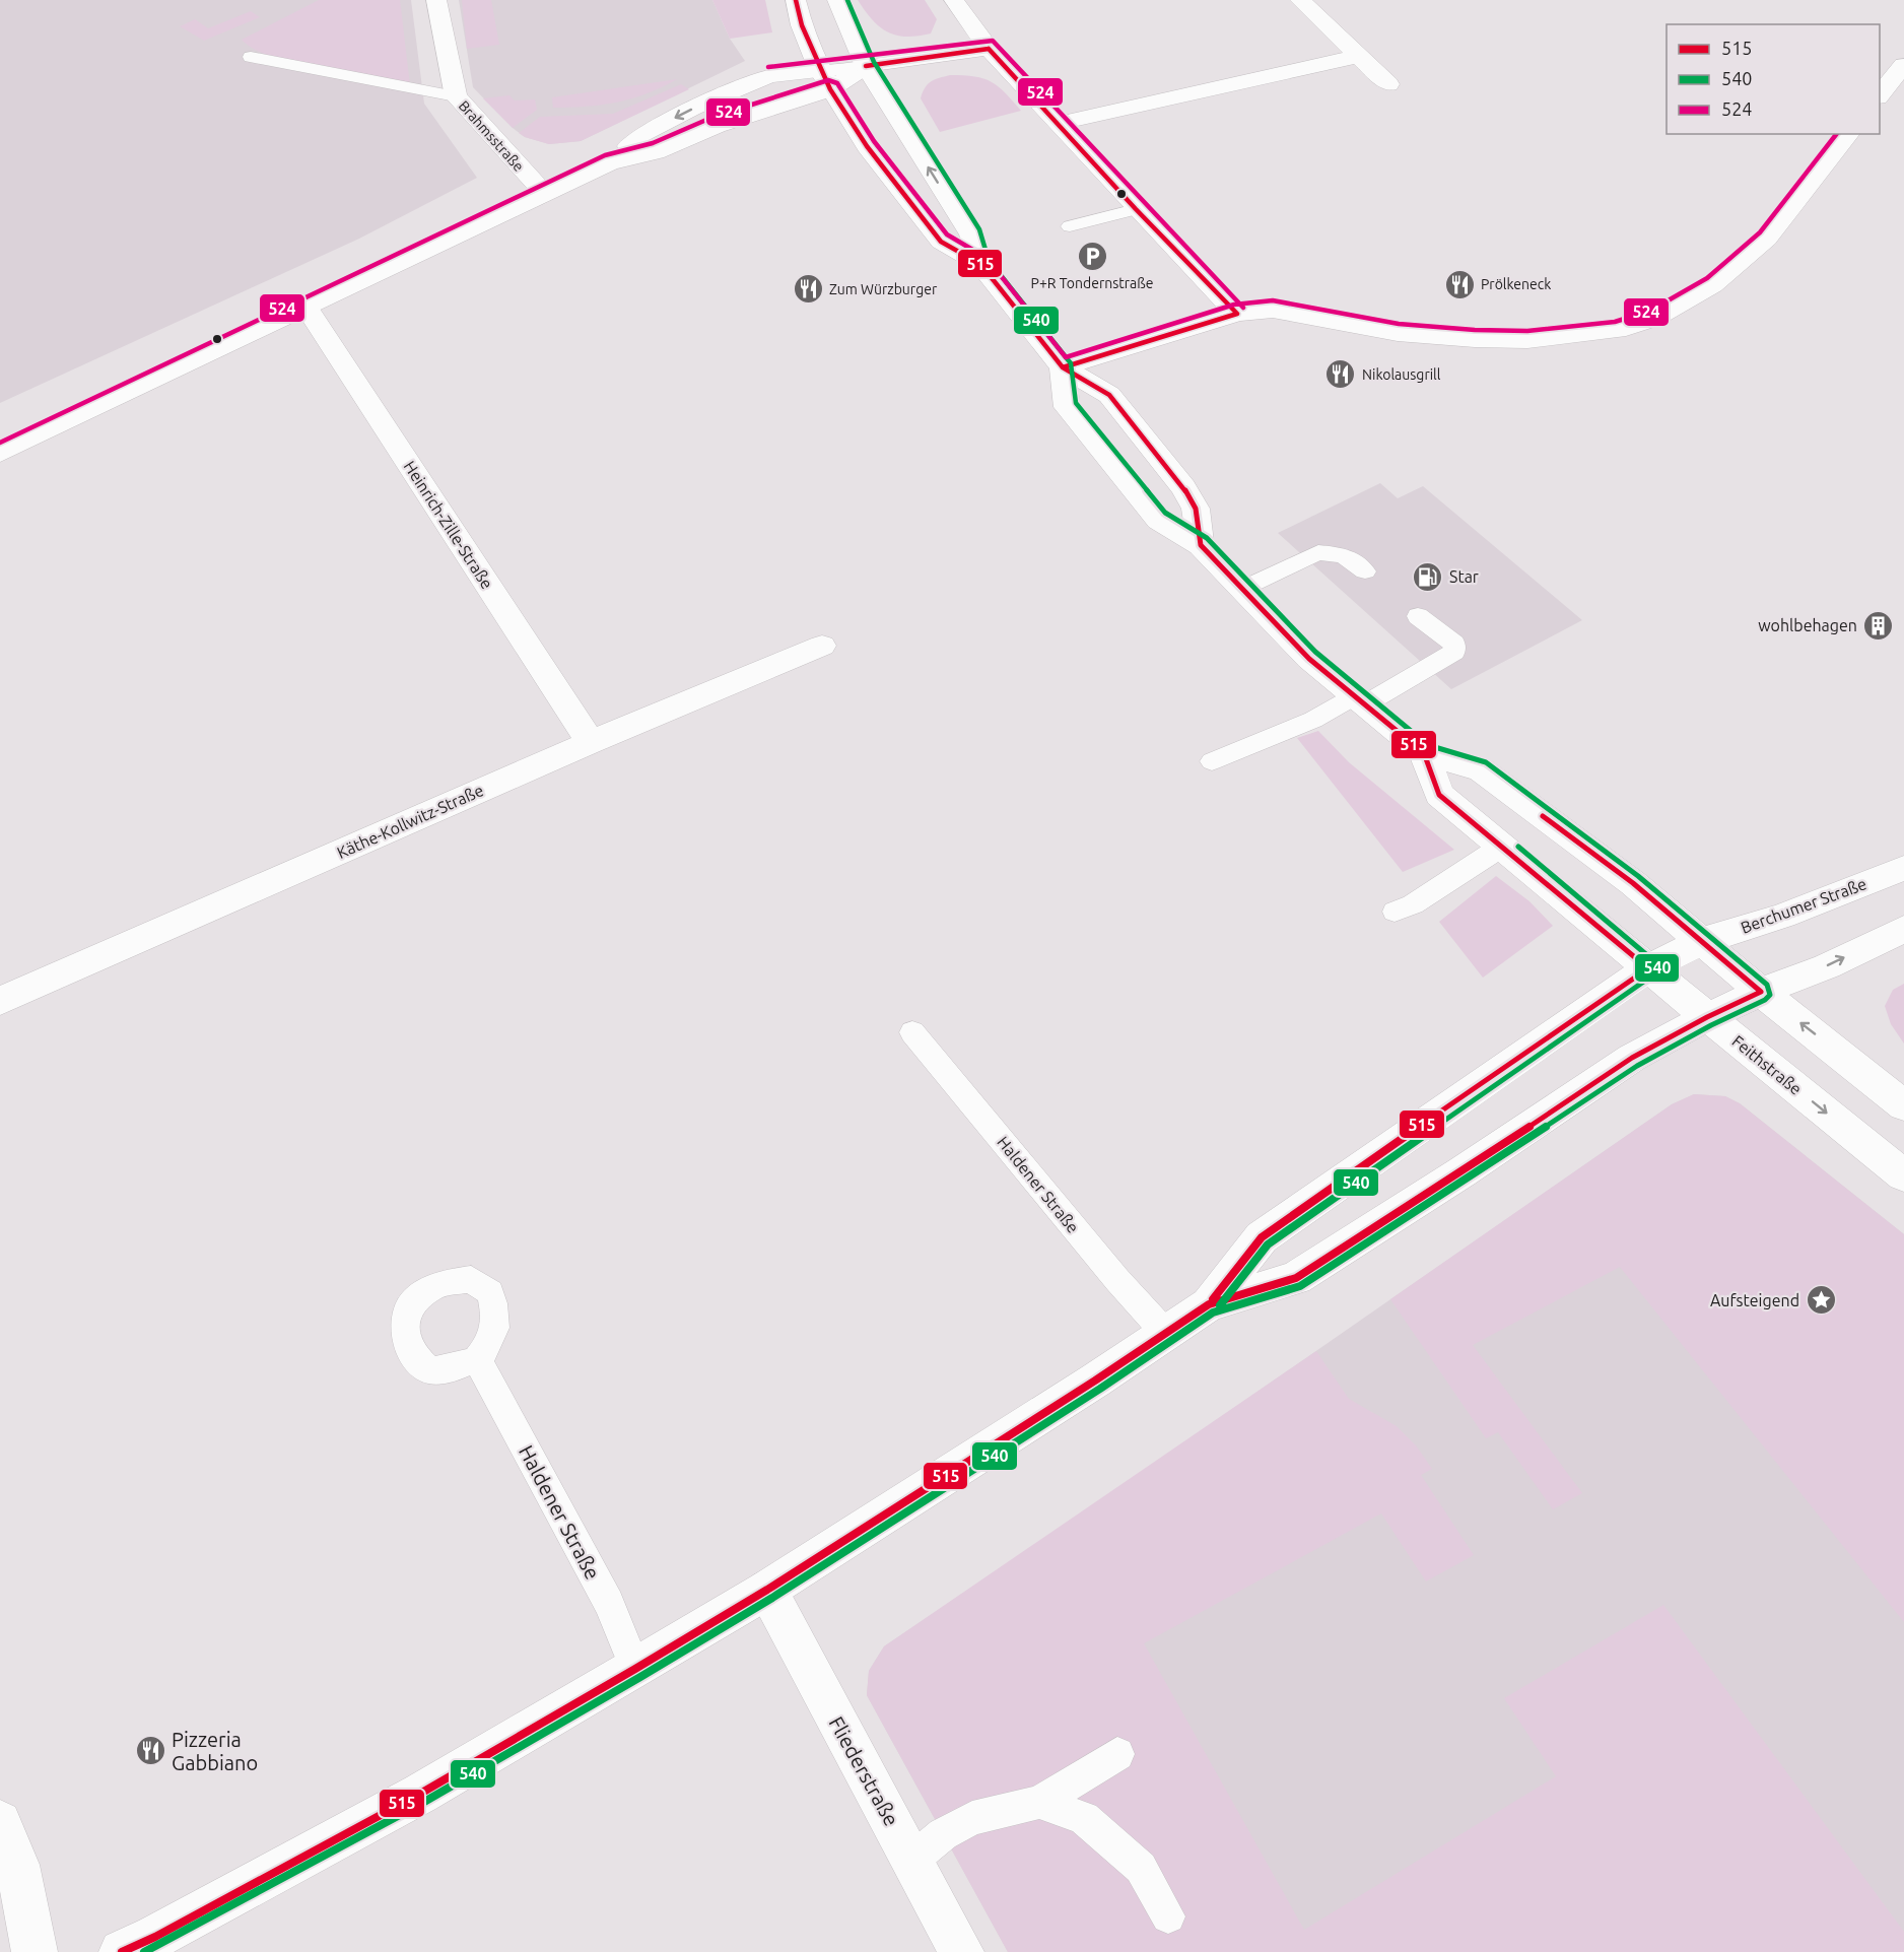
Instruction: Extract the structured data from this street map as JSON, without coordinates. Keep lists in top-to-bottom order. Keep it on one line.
{"streets":{"street":["Brahmsstraße","Heinrich-Zille-Straße","Käthe-Kollwitz-Straße","Berchumer Straße","Feithstraße","Fliederstraße"],"lane":["Haldener Straße"]},"crossings":[["Heinrich-Zille-Straße","Käthe-Kollwitz-Straße"],["Berchumer Straße","Feithstraße"]],"places":{"parking":["P+R Tondernstraße"],"restaurant":["Prölkeneck","Zum Würzburger","Nikolausgrill","Pizzeria Gabbiano"],"fuel station":["Star"],"building":["wohlbehagen"],"place":["Aufsteigend"]},"lines":["transit line 515","transit line 540","transit line 524"],"legend":["515","540","524"]}
